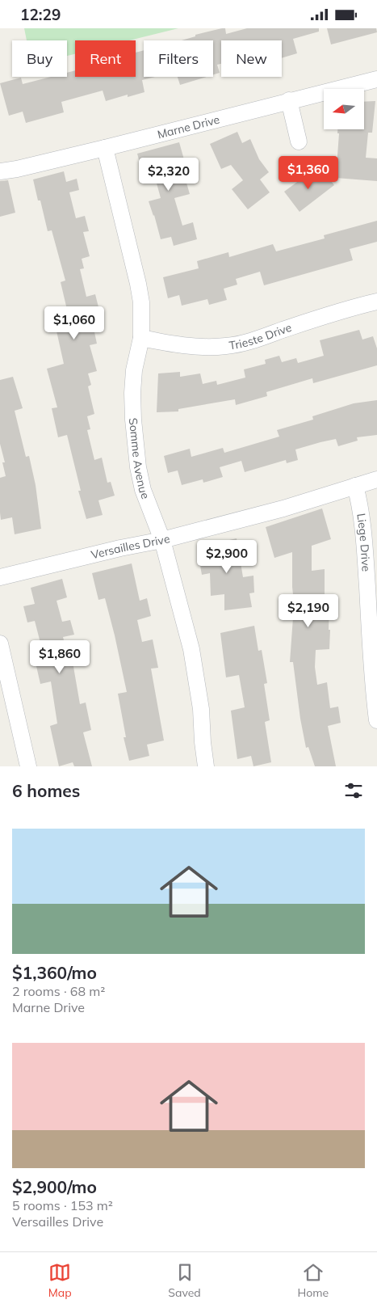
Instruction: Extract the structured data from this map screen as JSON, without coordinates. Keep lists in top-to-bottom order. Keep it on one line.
{"streets":{"street":["Marne Drive","Trieste Drive","Somme Avenue","Liege Drive","Versailles Drive"]},"crossings":[["Marne Drive","Somme Avenue"],["Trieste Drive","Somme Avenue"],["Somme Avenue","Versailles Drive"],["Liege Drive","Versailles Drive"]],"north":"left","page":{"status":"12:29","chip":["Buy","Rent","Filters","New"],"price":["$1,360","$2,320","$1,060","$2,900","$2,190","$1,860"],"heading":"6 homes","list":[{"name":"$1,360/mo","note":"2 rooms · 68 m² · Marne Drive"},{"name":"$2,900/mo","note":"5 rooms · 153 m² · Versailles Drive"}],"tabs":["Map","Saved","Home"]}}
